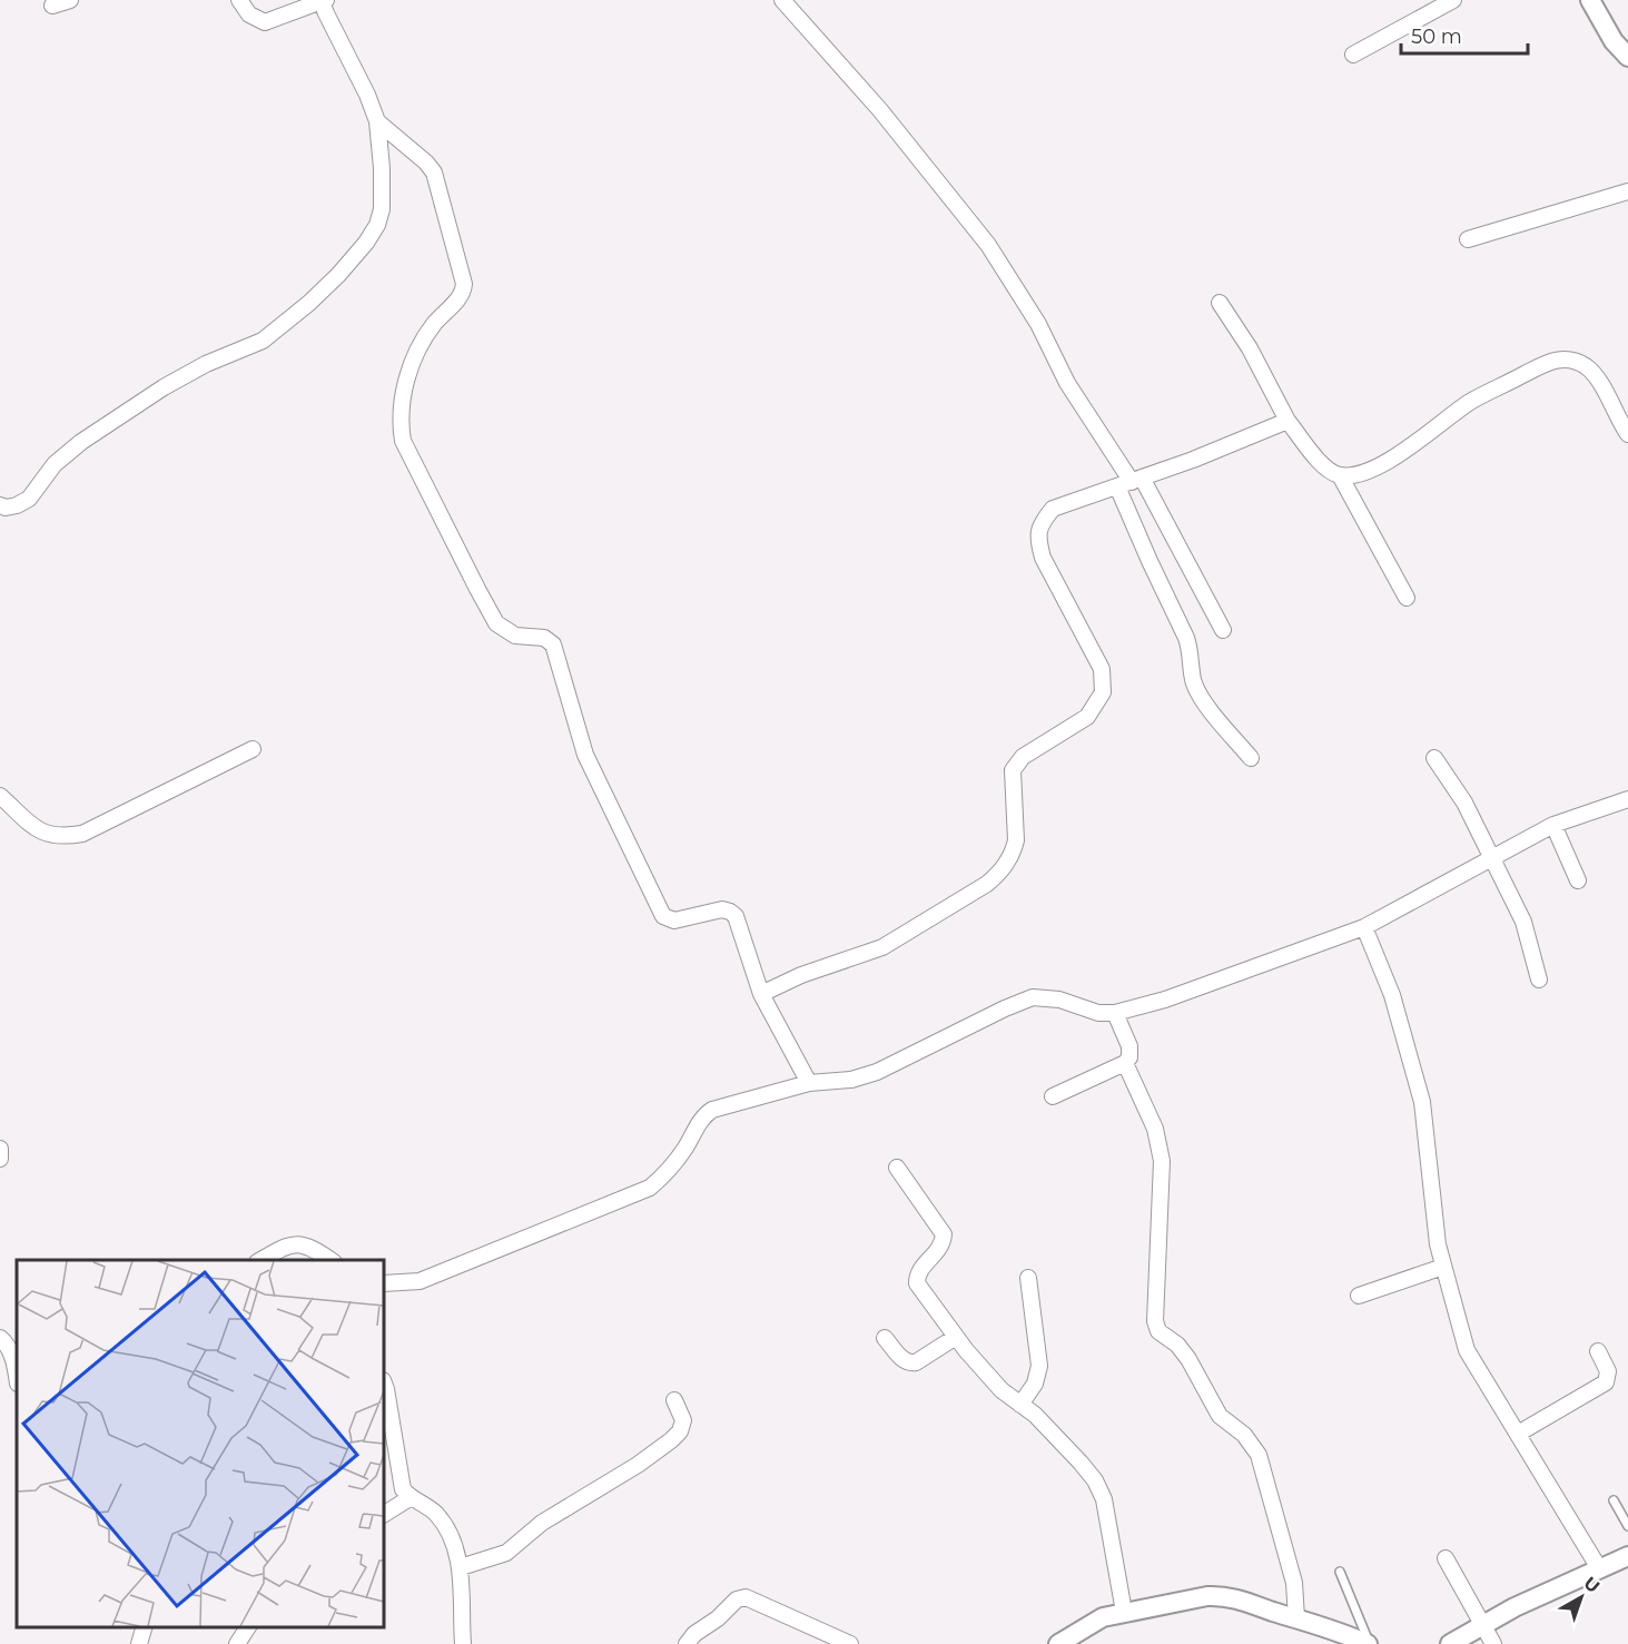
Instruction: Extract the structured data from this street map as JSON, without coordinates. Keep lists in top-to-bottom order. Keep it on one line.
{"scale_bar":"50 m","north":"top right"}
